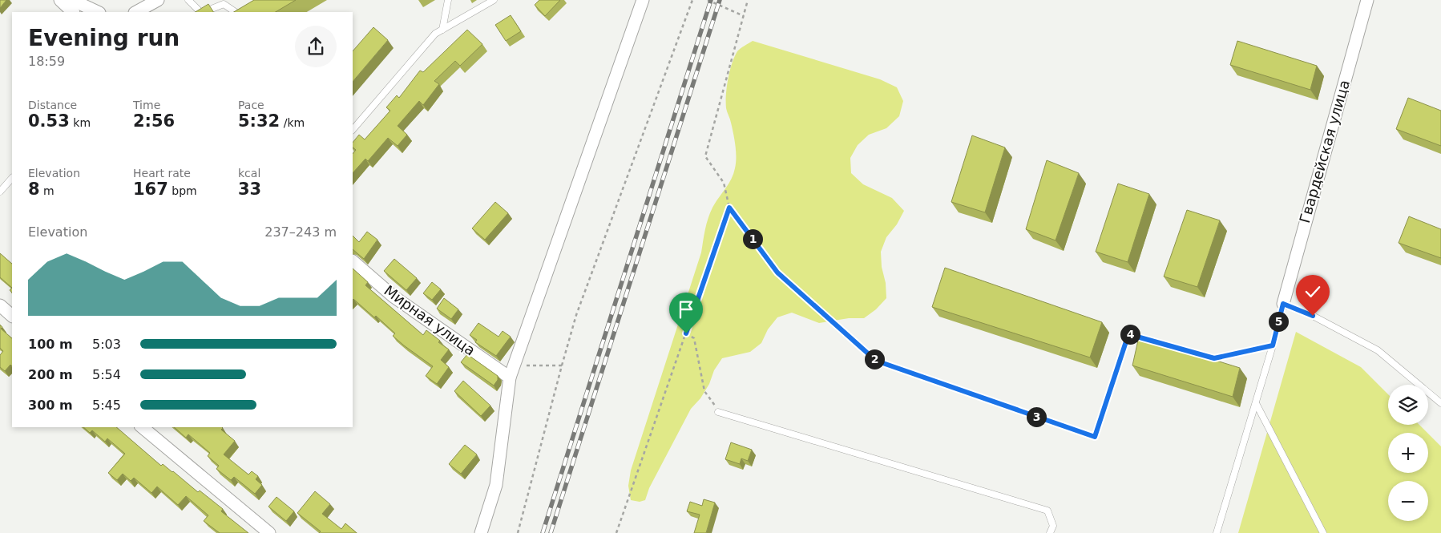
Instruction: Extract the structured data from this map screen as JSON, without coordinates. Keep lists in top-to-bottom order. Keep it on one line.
{"streets":{"street":["Гвардейская улица","Мирная улица"]},"page":{"heading":["Evening run","18:59"],"stats":[["Distance","0.53 km"],["Time","2:56"],["Pace","5:32 /km"],["Elevation","8 m"],["Heart rate","167 bpm"],["kcal","33"]],"chart":["Elevation","237–243 m"],"pins":["1","5","4","2","3"],"list":[{"name":"100 m","note":"5:03"},{"name":"200 m","note":"5:54"},{"name":"300 m","note":"5:45"}],"map_buttons":["+","−"]}}
